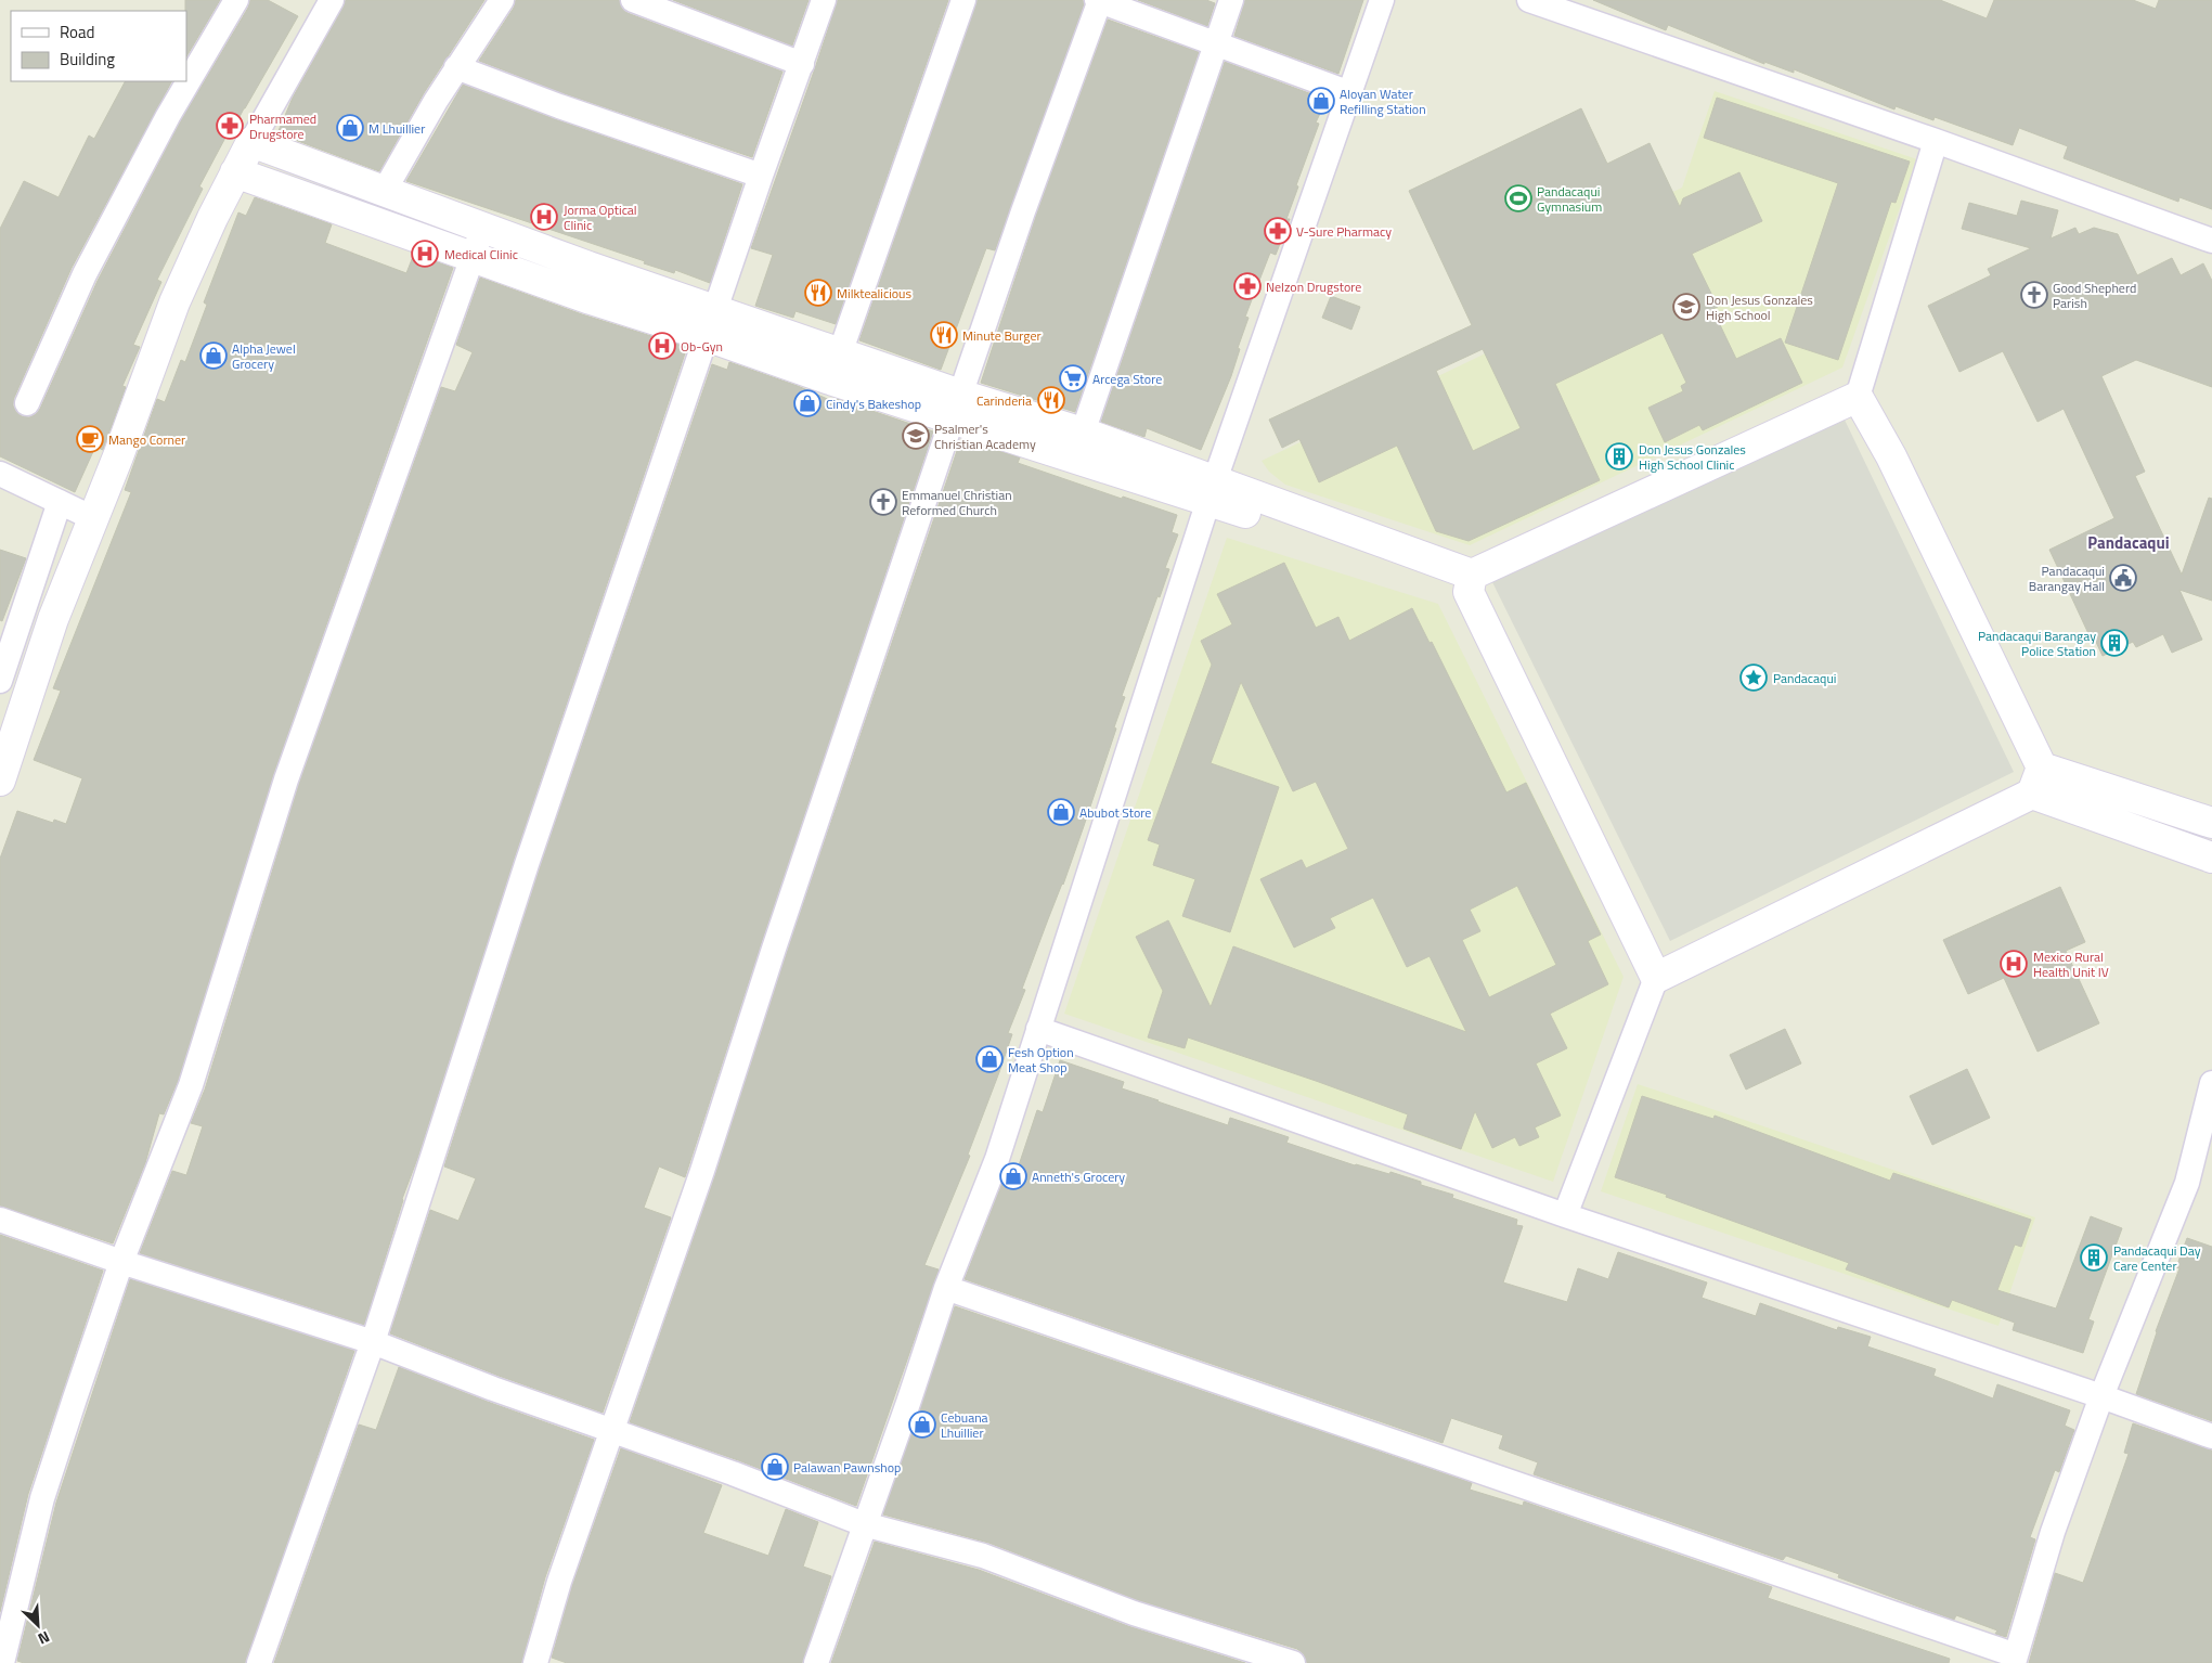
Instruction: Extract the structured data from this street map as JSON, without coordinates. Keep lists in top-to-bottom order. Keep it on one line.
{"districts":["Pandacaqui"],"places":{"shop":["Aloyan Water Refilling Station","M Lhuillier","Alpha Jewel Grocery","Cindy's Bakeshop","Abubot Store","Fesh Option Meat Shop","Anneth's Grocery","Cebuana Lhuillier","Palawan Pawnshop"],"pharmacy":["Pharmamed Drugstore","V-Sure Pharmacy","Nelzon Drugstore"],"sports":["Pandacaqui Gymnasium"],"hospital":["Jorma Optical Clinic","Medical Clinic","Ob-Gyn","Mexico Rural Health Unit IV"],"restaurant":["Milktealicious","Minute Burger","Carinderia"],"church":["Good Shepherd Parish","Emmanuel Christian Reformed Church"],"school or university":["Don Jesus Gonzales High School","Psalmer's Christian Academy"],"supermarket":["Arcega Store"],"cafe":["Mango Corner"],"building":["Don Jesus Gonzales High School Clinic","Pandacaqui Barangay Police Station","Pandacaqui Day Care Center"],"public building":["Pandacaqui Barangay Hall"],"place":["Pandacaqui"]},"legend":["Road","Building"],"north":"bottom right"}
